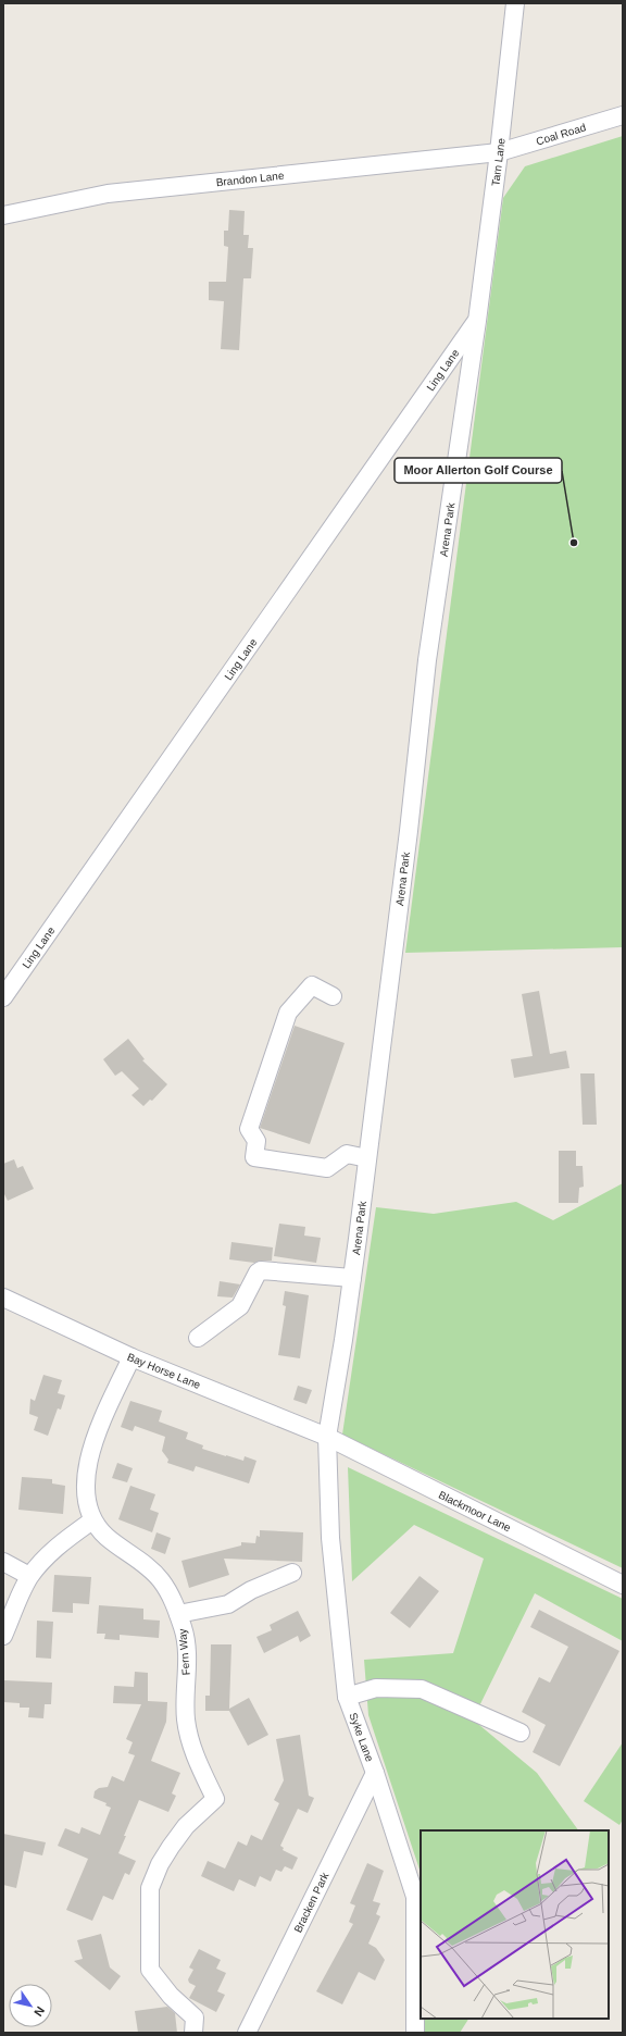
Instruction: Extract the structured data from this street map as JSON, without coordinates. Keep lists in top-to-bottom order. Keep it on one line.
{"streets":{"street":["Coal Road","Tarn Lane","Brandon Lane","Ling Lane","Arena Park","Bay Horse Lane","Blackmoor Lane","Fern Way","Syke Lane","Bracken Park"]},"crossings":[["Coal Road","Tarn Lane"],["Coal Road","Brandon Lane"],["Tarn Lane","Brandon Lane"],["Tarn Lane","Ling Lane"],["Tarn Lane","Arena Park"],["Ling Lane","Arena Park"],["Arena Park","Bay Horse Lane"],["Arena Park","Blackmoor Lane"],["Arena Park","Syke Lane"],["Bay Horse Lane","Blackmoor Lane"],["Bay Horse Lane","Fern Way"],["Bay Horse Lane","Syke Lane"],["Blackmoor Lane","Syke Lane"],["Syke Lane","Bracken Park"]],"places":["Moor Allerton Golf Course"],"north":"bottom right"}
